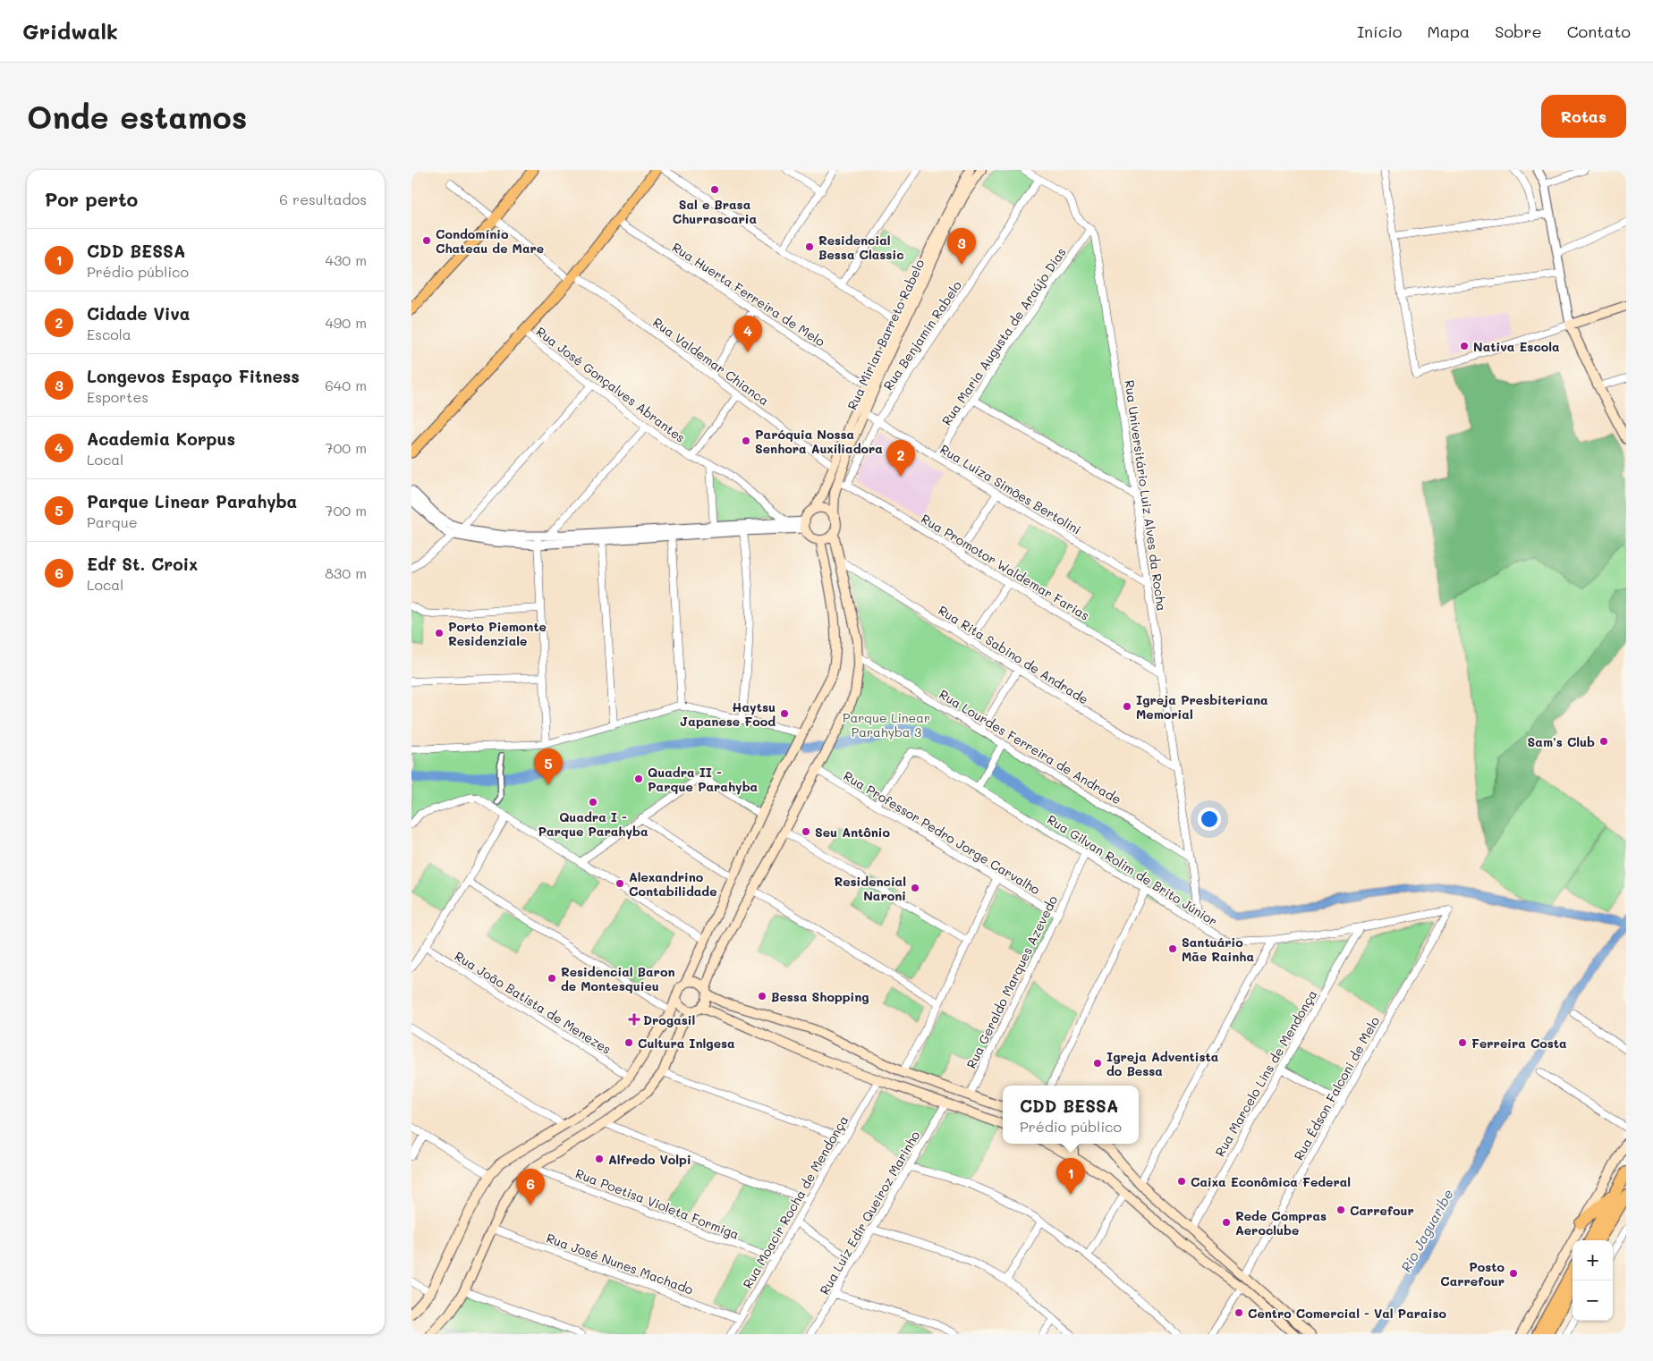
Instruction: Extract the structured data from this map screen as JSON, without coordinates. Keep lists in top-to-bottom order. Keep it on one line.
{"streets":{"main road":["Rua Mirian Barreto Rabelo"],"street":["Rua Huerta Ferreira de Melo","Rua Benjamin Rabelo","Rua Maria Augusta de Araújo Dias","Rua Valdemar Chianca","Rua José Gonçalves Abrantes","Rua Luiza Simões Bertolini","Rua Universitário Luiz Alves da Rocha","Rua Promotor Waldemar Farias","Rua Rita Sabino de Andrade","Rua Lourdes Ferreira de Andrade","Rua Professor Pedro Jorge Carvalho","Rua Gilvan Rolim de Brito Júnior","Rua Geraldo Marques Azevedo","Rua João Batista de Menezes","Rua Marcelo Lins de Mendonça","Rua Édson Falconi de Melo","Rua Moacir Rocha de Mendonça","Rua Poetisa Violeta Formiga","Rua Luiz Edir Queiroz Marinho","Rua José Nunes Machado"]},"crossings":[["Rua Huerta Ferreira de Melo","Rua Mirian Barreto Rabelo"],["Rua Mirian Barreto Rabelo","Rua Valdemar Chianca"],["Rua Mirian Barreto Rabelo","Rua Luiza Simões Bertolini"],["Rua Mirian Barreto Rabelo","Rua Promotor Waldemar Farias"],["Rua Benjamin Rabelo","Rua Luiza Simões Bertolini"],["Rua Benjamin Rabelo","Rua Universitário Luiz Alves da Rocha"],["Rua Benjamin Rabelo","Rua Promotor Waldemar Farias"],["Rua Maria Augusta de Araújo Dias","Rua Luiza Simões Bertolini"],["Rua Maria Augusta de Araújo Dias","Rua Universitário Luiz Alves da Rocha"],["Rua Luiza Simões Bertolini","Rua Universitário Luiz Alves da Rocha"],["Rua Universitário Luiz Alves da Rocha","Rua Promotor Waldemar Farias"],["Rua Universitário Luiz Alves da Rocha","Rua Rita Sabino de Andrade"],["Rua Universitário Luiz Alves da Rocha","Rua Lourdes Ferreira de Andrade"],["Rua Universitário Luiz Alves da Rocha","Rua Gilvan Rolim de Brito Júnior"],["Rua Professor Pedro Jorge Carvalho","Rua Gilvan Rolim de Brito Júnior"],["Rua Professor Pedro Jorge Carvalho","Rua Geraldo Marques Azevedo"],["Rua Gilvan Rolim de Brito Júnior","Rua Geraldo Marques Azevedo"],["Rua Gilvan Rolim de Brito Júnior","Rua Marcelo Lins de Mendonça"],["Rua Gilvan Rolim de Brito Júnior","Rua Édson Falconi de Melo"],["Rua Moacir Rocha de Mendonça","Rua Poetisa Violeta Formiga"],["Rua Moacir Rocha de Mendonça","Rua José Nunes Machado"]],"water":["Rio Jaguaribe"],"parks":["Parque Linear Parahyba 3"],"places":{"other":["Sal e Brasa Churrascaria","Condomínio Chateau de Mare","Residencial Bessa Classic","Nativa Escola","Paróquia Nossa Senhora Auxiliadora","Porto Piemonte Residenziale","Igreja Presbiteriana Memorial","Haytsu Japanese Food","Sam's Club","Quadra II - Parque Parahyba","Quadra I - Parque Parahyba","Seu Antônio","Alexandrino Contabilidade","Residencial Naroni","Santuário Mãe Rainha","Residencial Baron de Montesquieu","Bessa Shopping","Cultura Inlgesa","Ferreira Costa","Igreja Adventista do Bessa","Alfredo Volpi","Caixa Econômica Federal","Carrefour","Rede Compras Aeroclube","Posto Carrefour","Centro Comercial - Val Paraiso"],"health":["Drogasil"]},"page":{"header":"Gridwalk","nav":["Início","Mapa","Sobre","Contato"],"buttons":"Rotas","title":"Onde estamos","heading":["Por perto","6 resultados"],"list":[{"mark":"1","name":"CDD BESSA","note":"Prédio público","value":"430 m"},{"mark":"2","name":"Cidade Viva","note":"Escola","value":"490 m"},{"mark":"3","name":"Longevos Espaço Fitness","note":"Esportes","value":"640 m"},{"mark":"4","name":"Academia Korpus","note":"Local","value":"700 m"},{"mark":"5","name":"Parque Linear Parahyba","note":"Parque","value":"700 m"},{"mark":"6","name":"Edf St. Croix","note":"Local","value":"830 m"}],"pins":["3","4","2","5","1","6"],"popup":["CDD BESSA","Prédio público"],"map_buttons":["+","−"]}}
